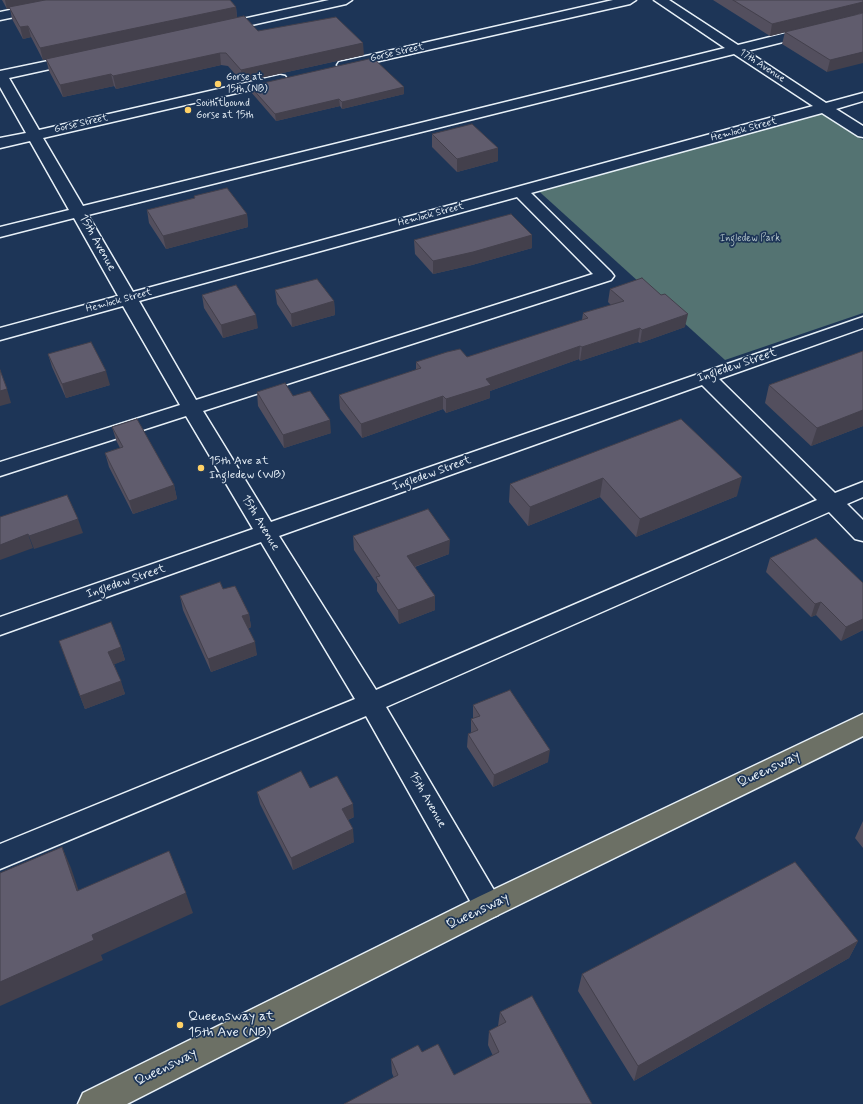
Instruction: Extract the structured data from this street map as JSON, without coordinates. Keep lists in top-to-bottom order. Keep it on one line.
{"streets":{"main road":["Queensway"],"street":["Gorse Street","17th Avenue","Hemlock Street","15th Avenue","Ingledew Street"]},"crossings":[["Gorse Street","15th Avenue"],["17th Avenue","Hemlock Street"],["Hemlock Street","15th Avenue"],["15th Avenue","Ingledew Street"],["15th Avenue","Queensway"]],"parks":["Ingledew Park"],"places":["Gorse at 15th (NB)","Southtbound Gorse at 15th","15th Ave at Ingledew (WB)","Queensway at 15th Ave (NB)"]}
